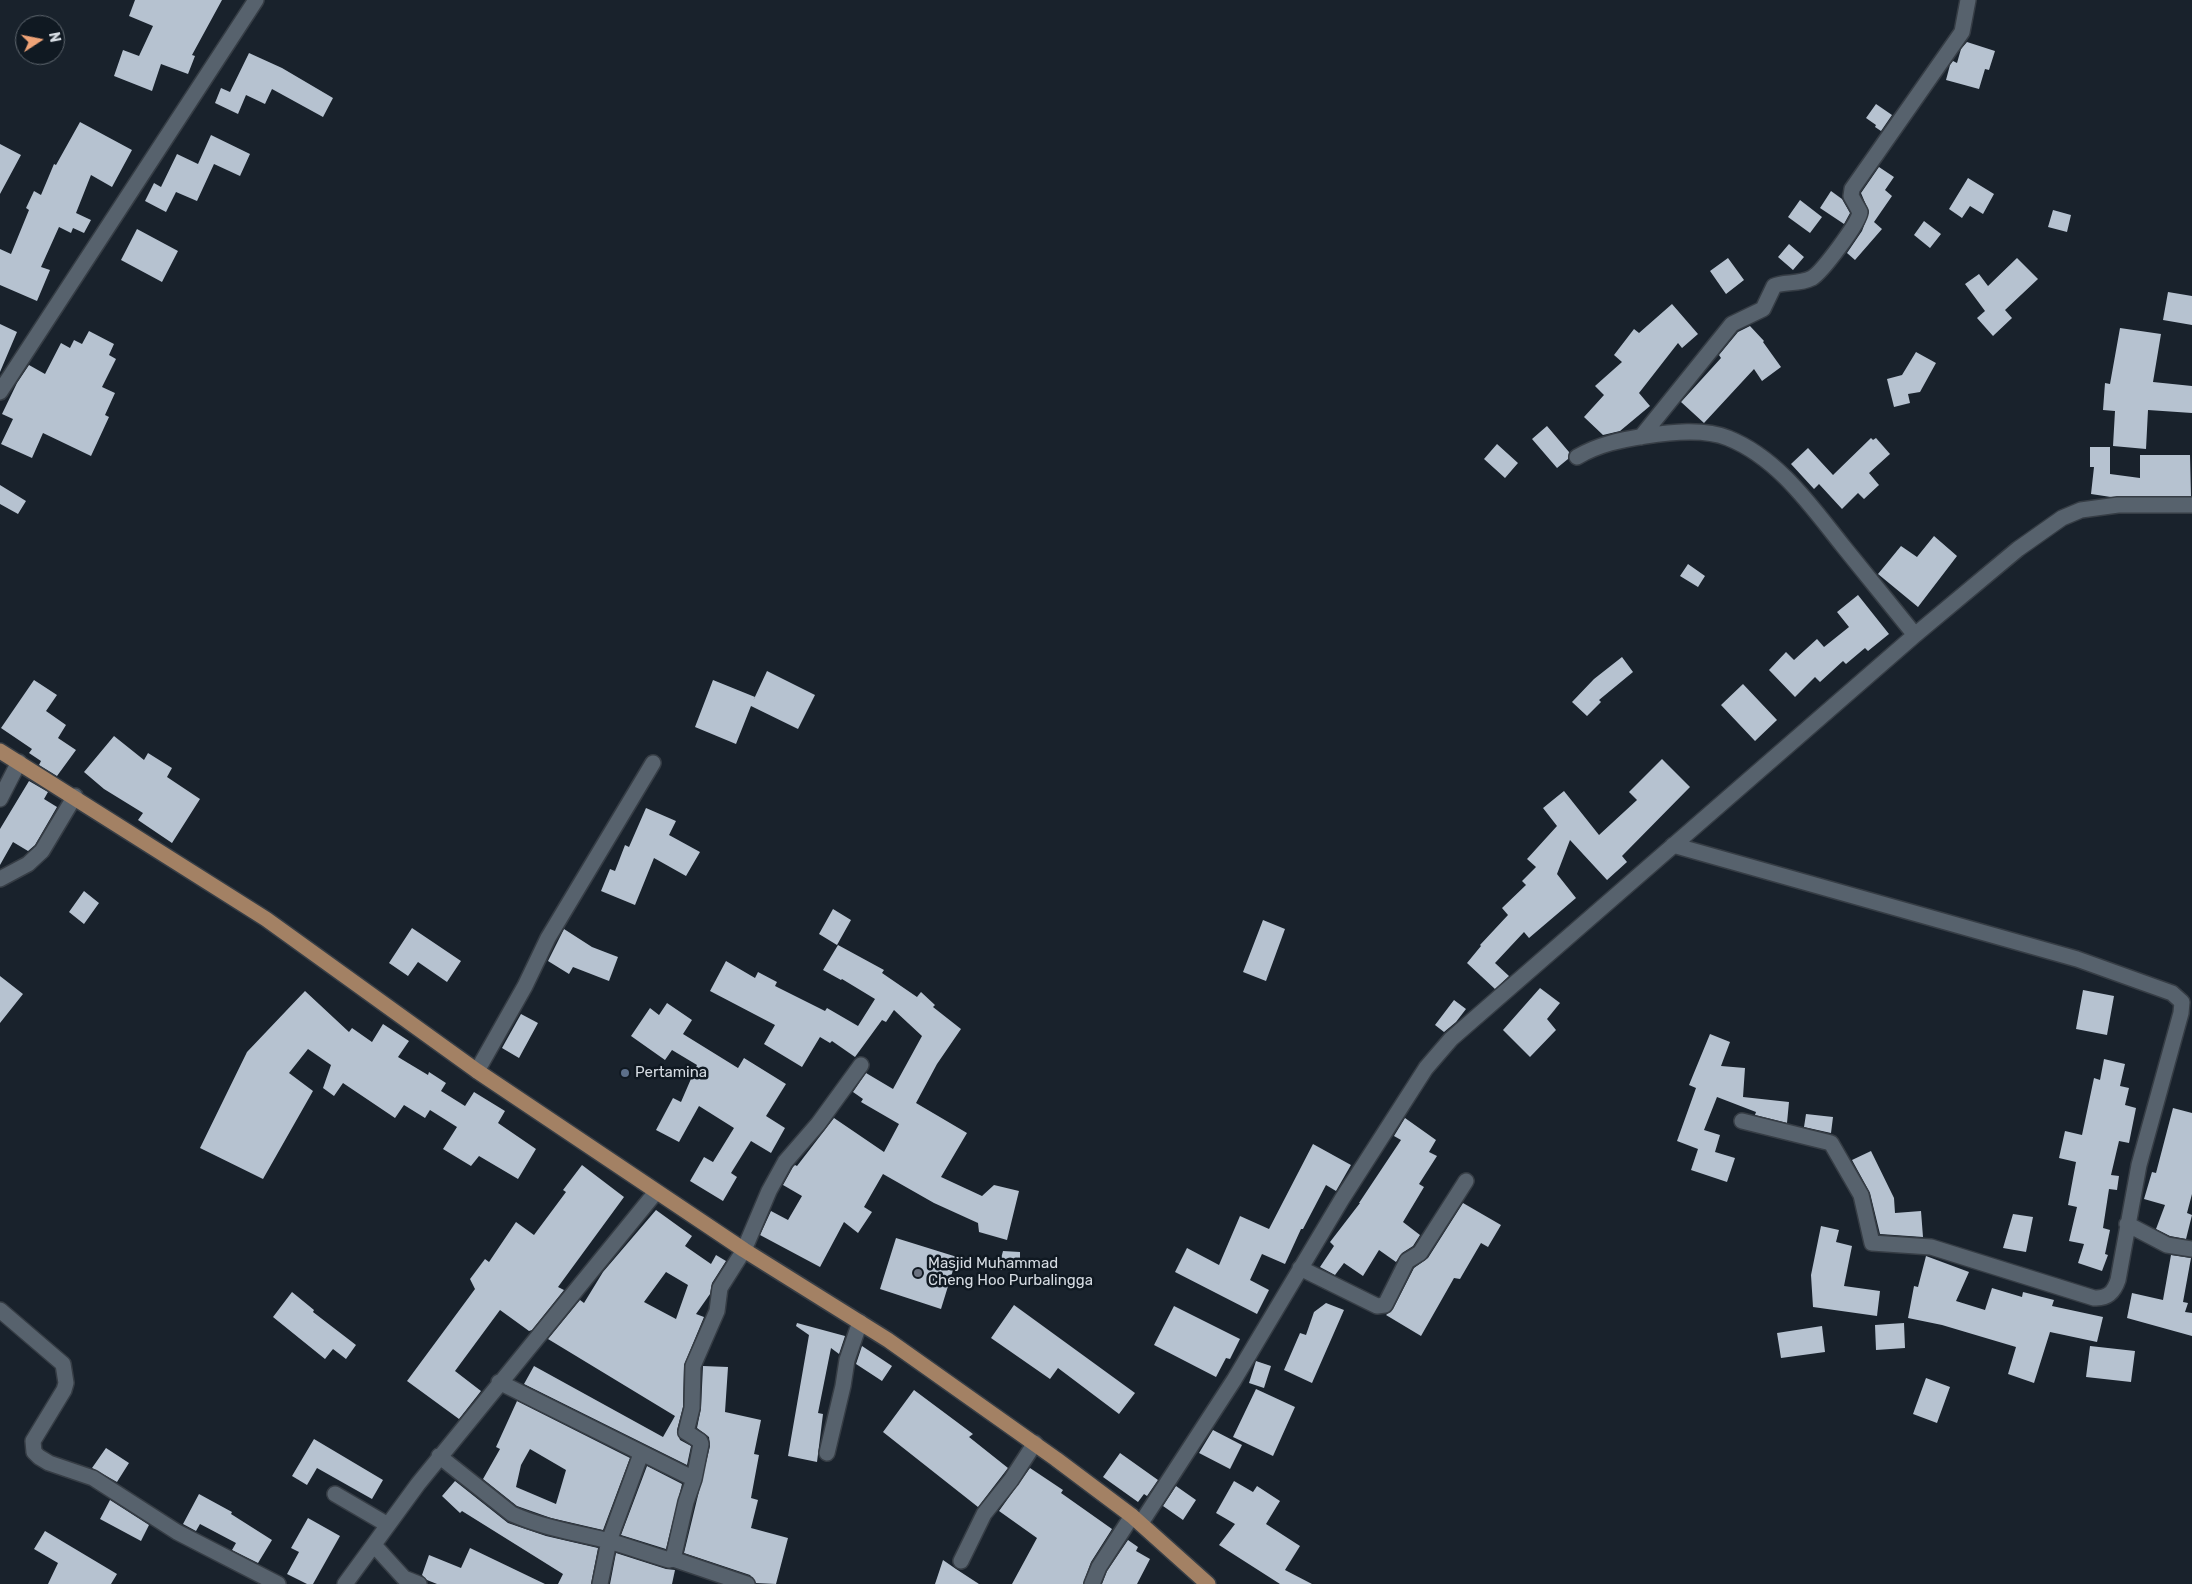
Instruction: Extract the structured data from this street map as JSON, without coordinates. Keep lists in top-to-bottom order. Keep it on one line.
{"places":["Pertamina","Masjid Muhammad Cheng Hoo Purbalingga"],"north":"right"}
